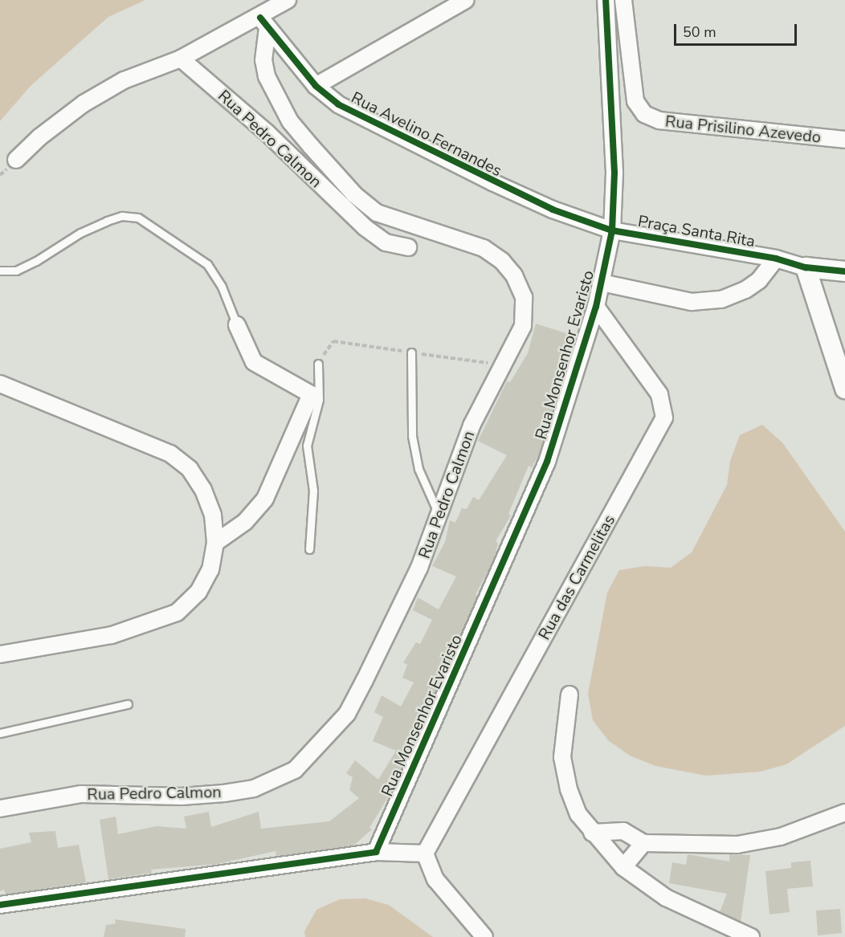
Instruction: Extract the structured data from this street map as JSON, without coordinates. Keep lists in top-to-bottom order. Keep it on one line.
{"streets":{"street":["Rua Prisilino Azevedo","Rua Avelino Fernandes","Rua Pedro Calmon","Praça Santa Rita","Rua Monsenhor Evaristo","Rua das Carmelitas"]},"crossings":[["Rua Avelino Fernandes","Rua Pedro Calmon"],["Rua Avelino Fernandes","Praça Santa Rita"],["Rua Avelino Fernandes","Rua Monsenhor Evaristo"],["Praça Santa Rita","Rua Monsenhor Evaristo"],["Rua Monsenhor Evaristo","Rua das Carmelitas"]],"scale_bar":"50 m"}
